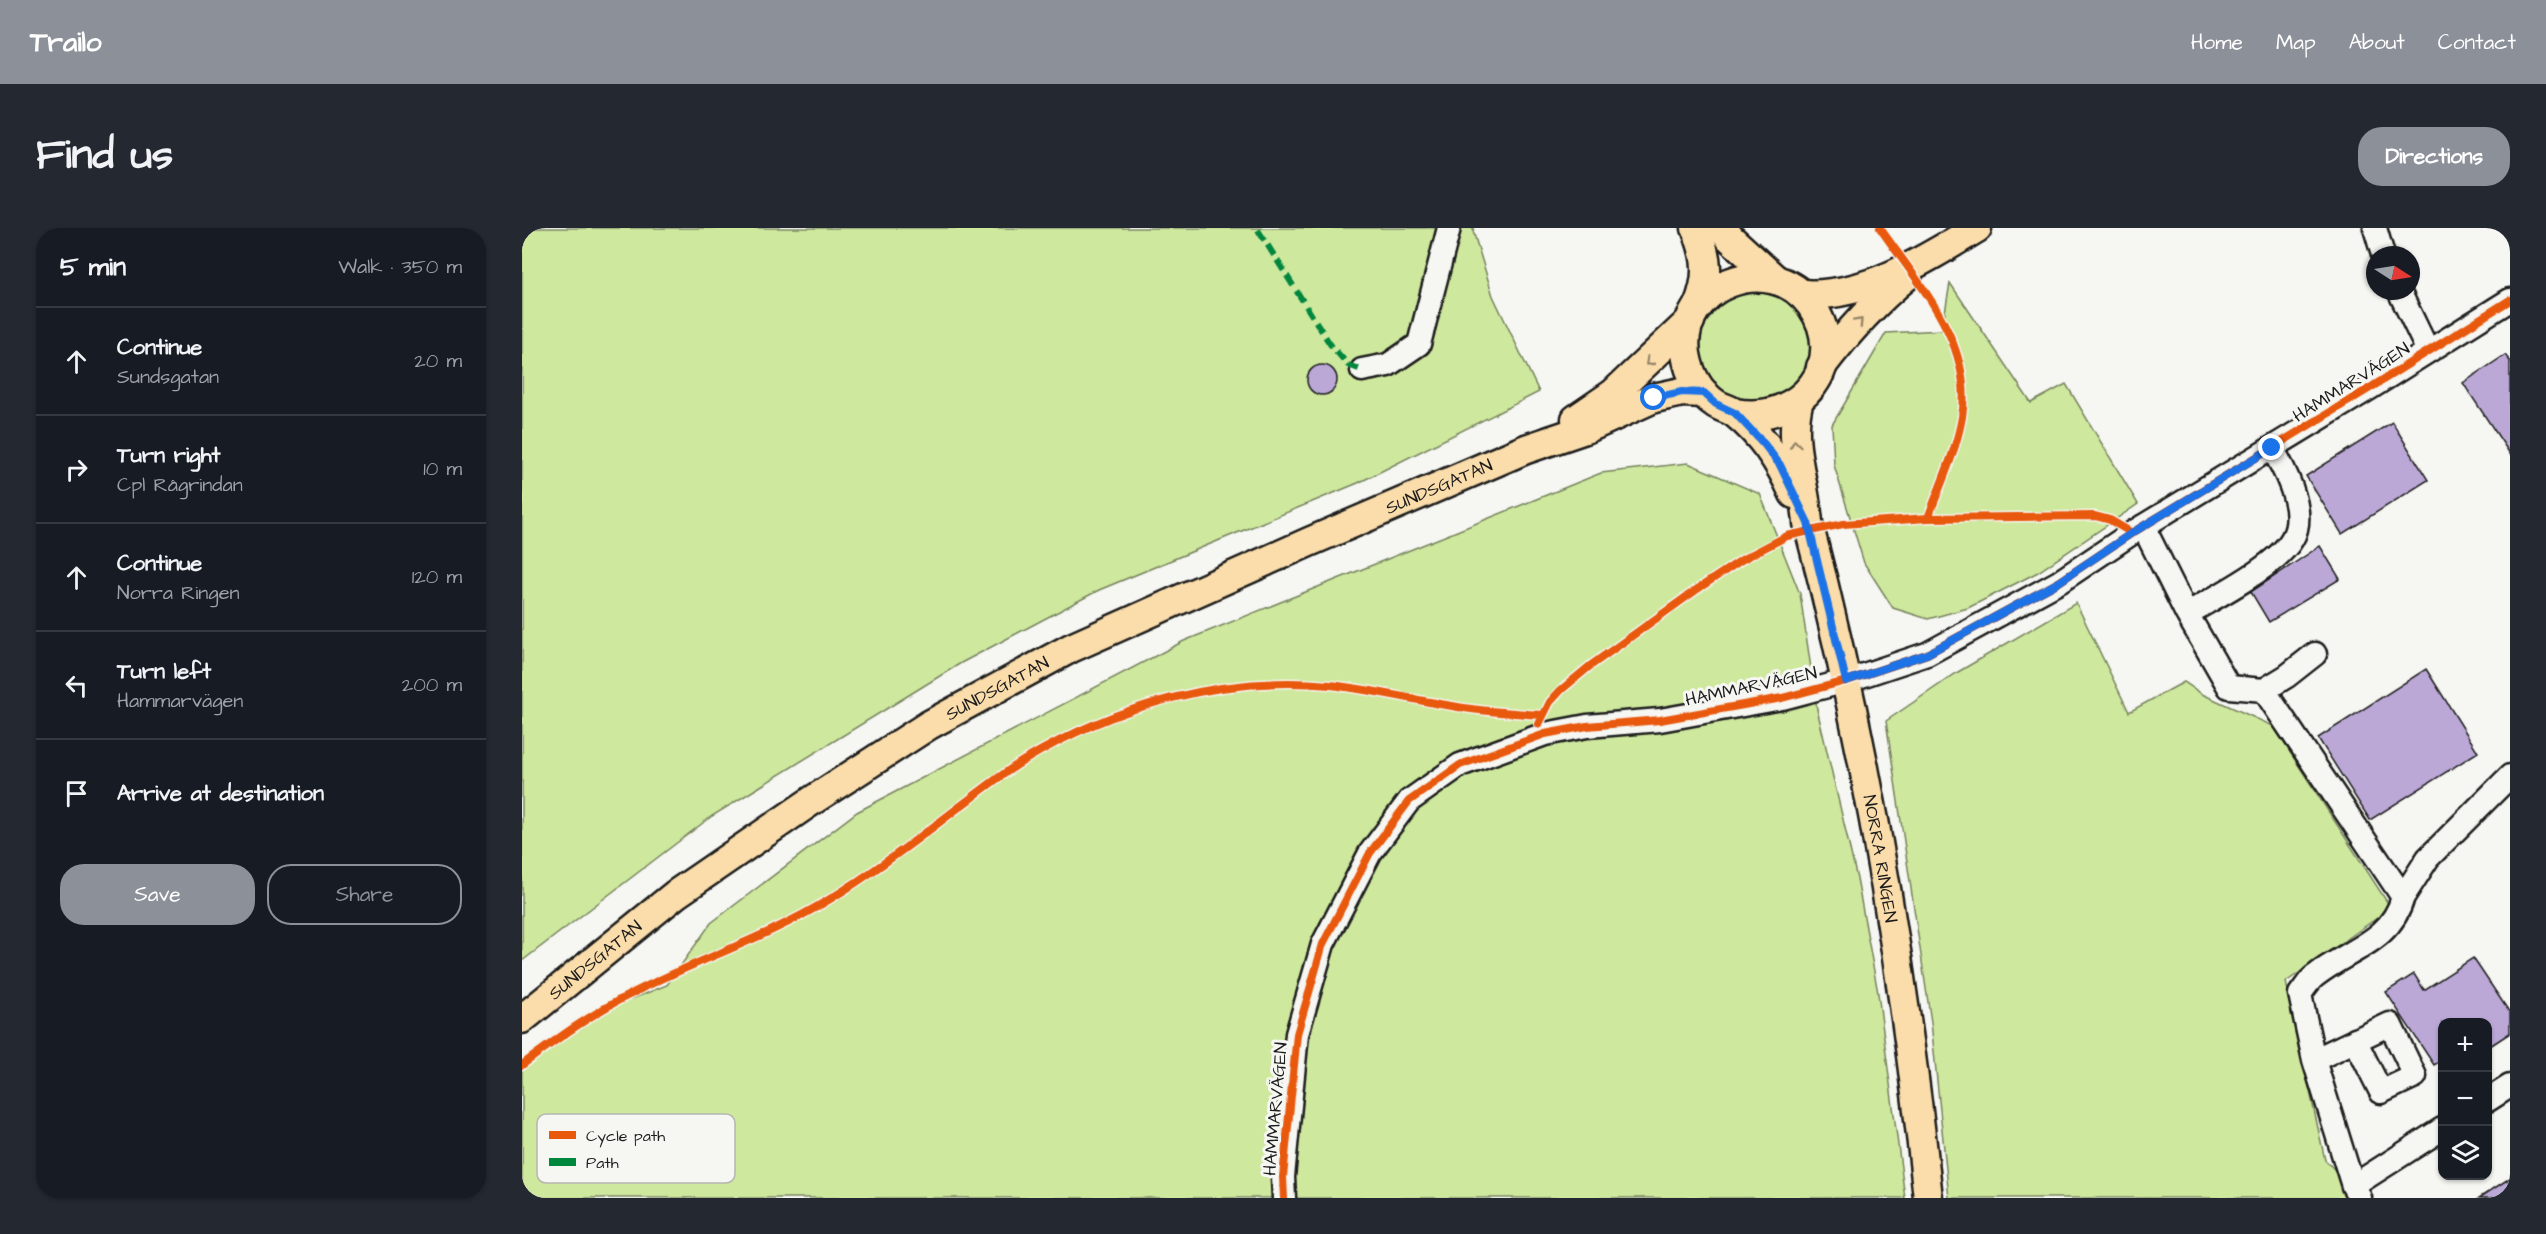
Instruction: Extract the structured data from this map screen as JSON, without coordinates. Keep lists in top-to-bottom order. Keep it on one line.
{"streets":{"main road":["SUNDSGATAN","NORRA RINGEN"],"street":["HAMMARVÄGEN"]},"crossings":[["HAMMARVÄGEN","NORRA RINGEN"],["SUNDSGATAN","NORRA RINGEN"]],"legend":["Cycle path","Path"],"north":"right","page":{"header":"Trailo","nav":["Home","Map","About","Contact"],"title":"Find us","buttons":["Directions",["Save","Share"]],"heading":["5 min","Walk · 350 m"],"list":[["Continue","Sundsgatan","20 m"],["Turn right","Cpl Rågrindan","10 m"],["Continue","Norra Ringen","120 m"],["Turn left","Hammarvägen","200 m"],"Arrive at destination"],"map_buttons":["+","−"]}}
